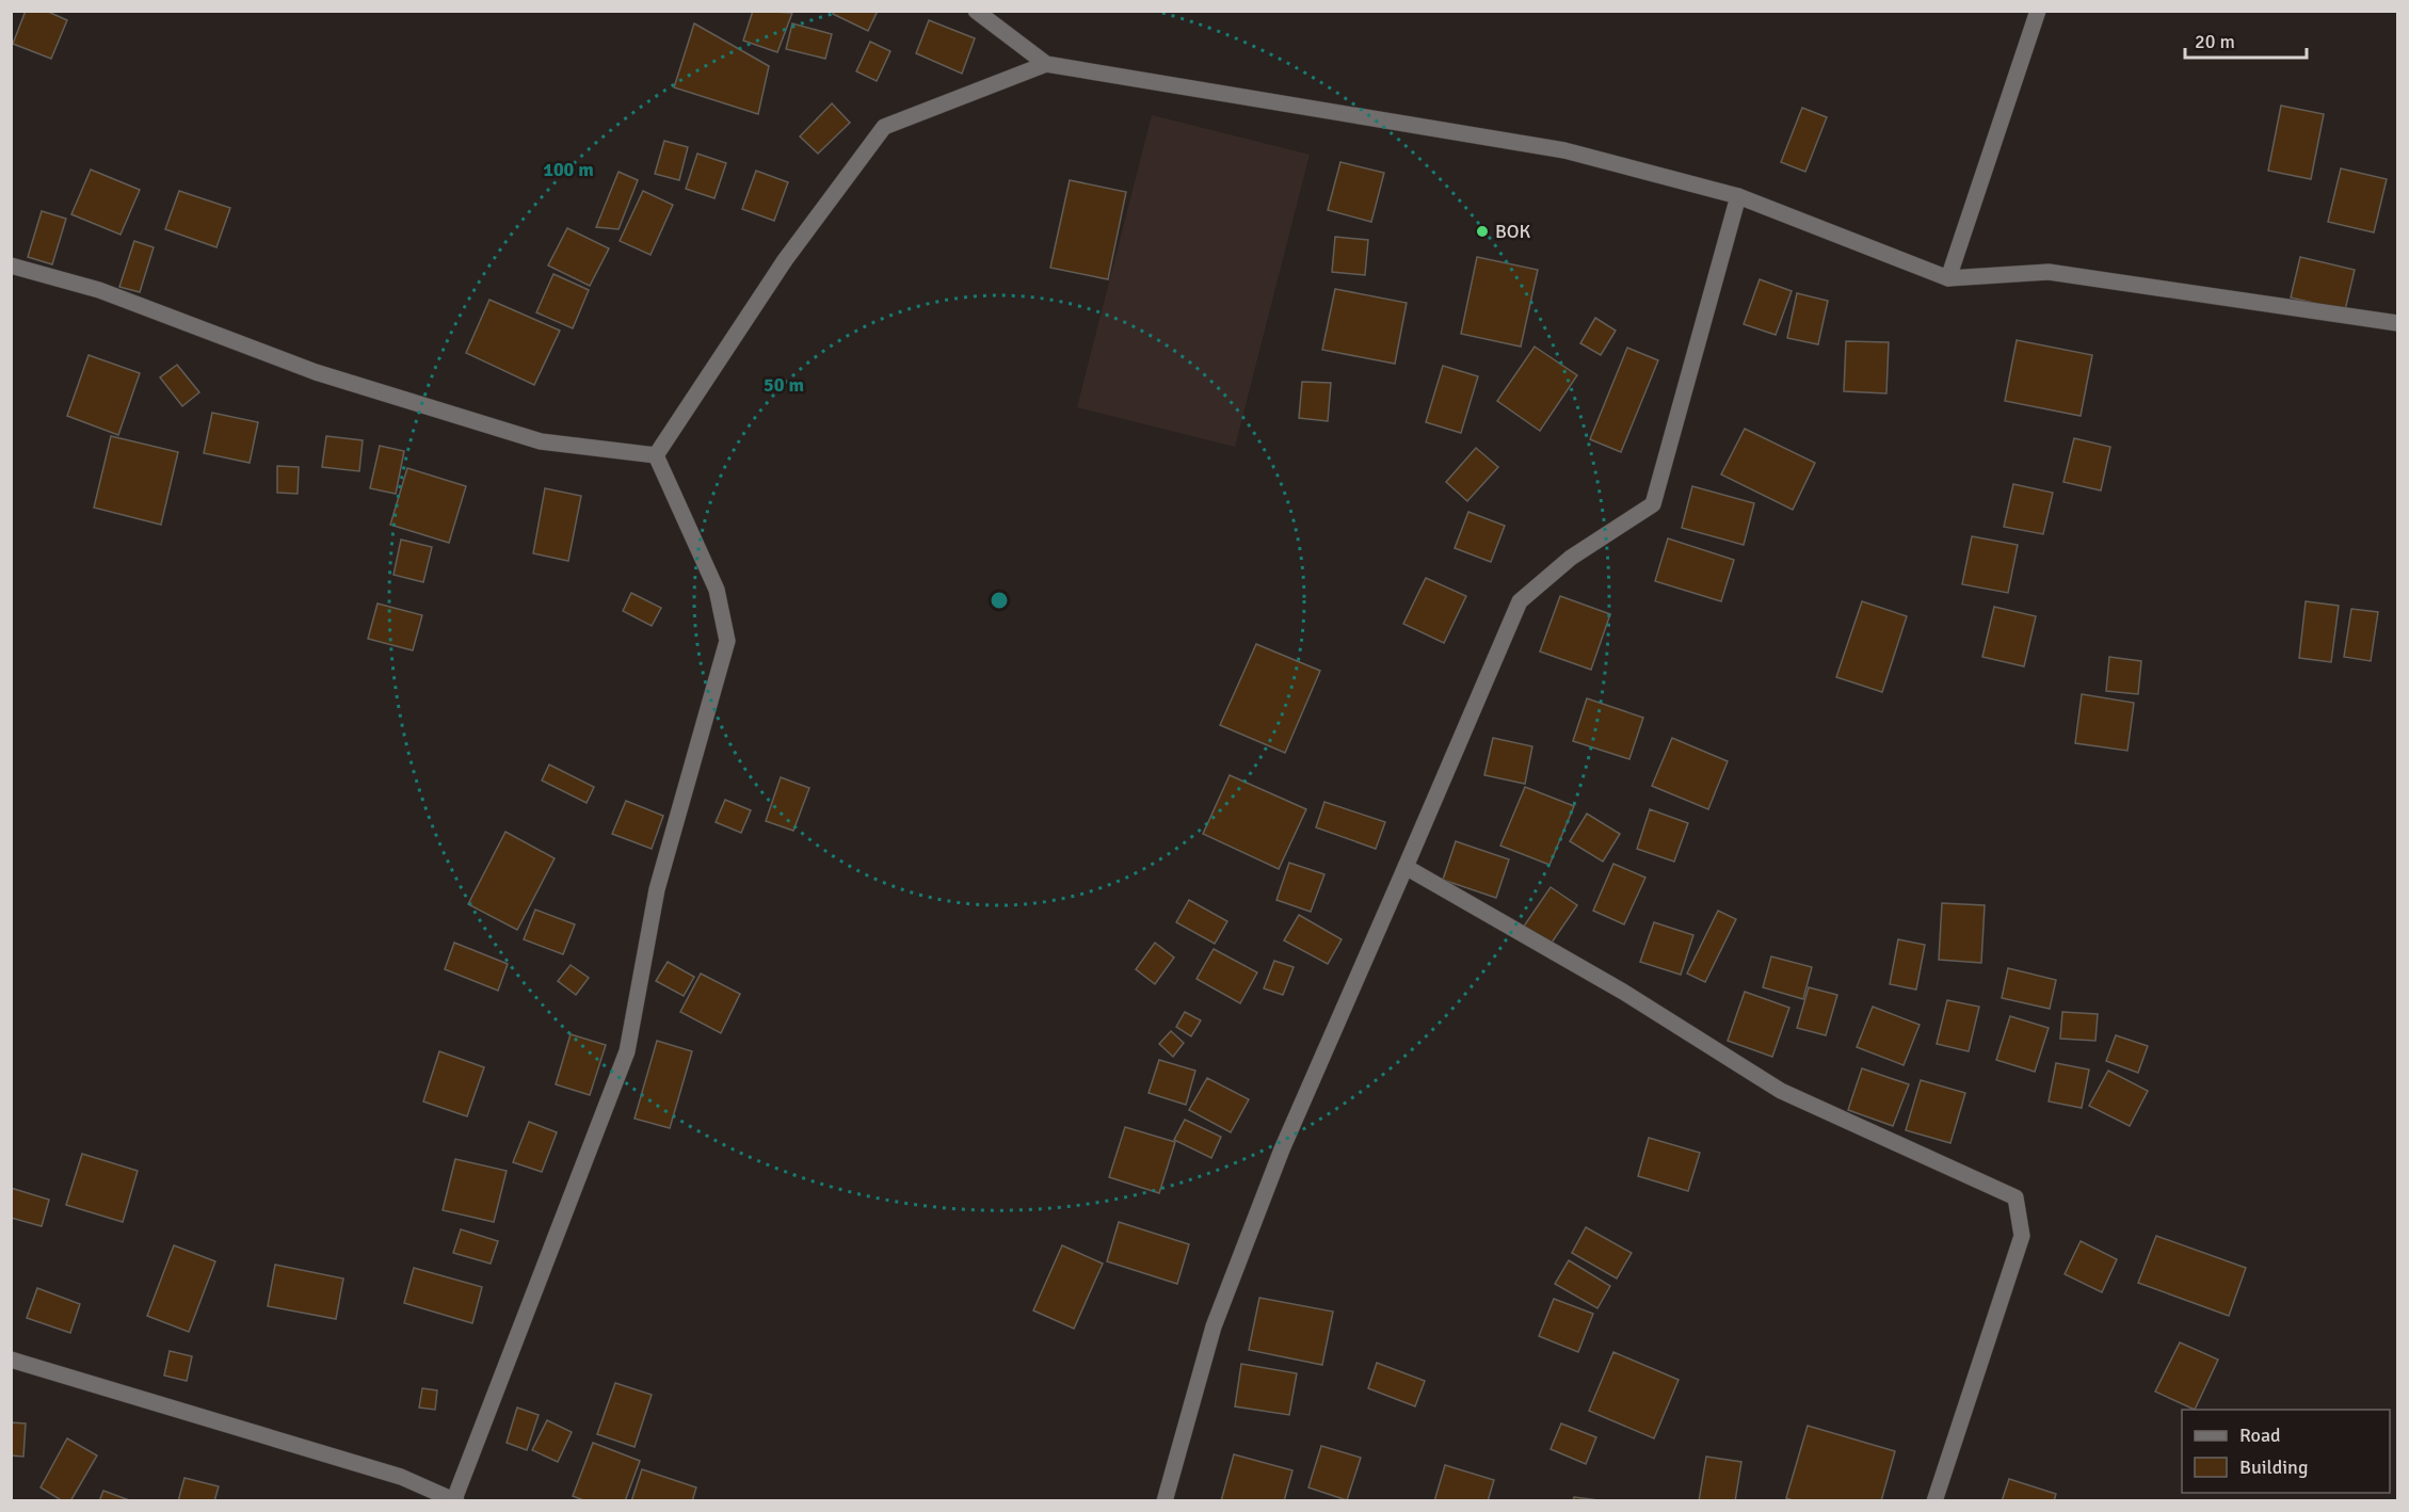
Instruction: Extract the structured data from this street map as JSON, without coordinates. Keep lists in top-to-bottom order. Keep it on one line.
{"places":["BOK"],"legend":["Road","Building"],"scale_bar":"20 m","rings":["100 m","50 m"]}
